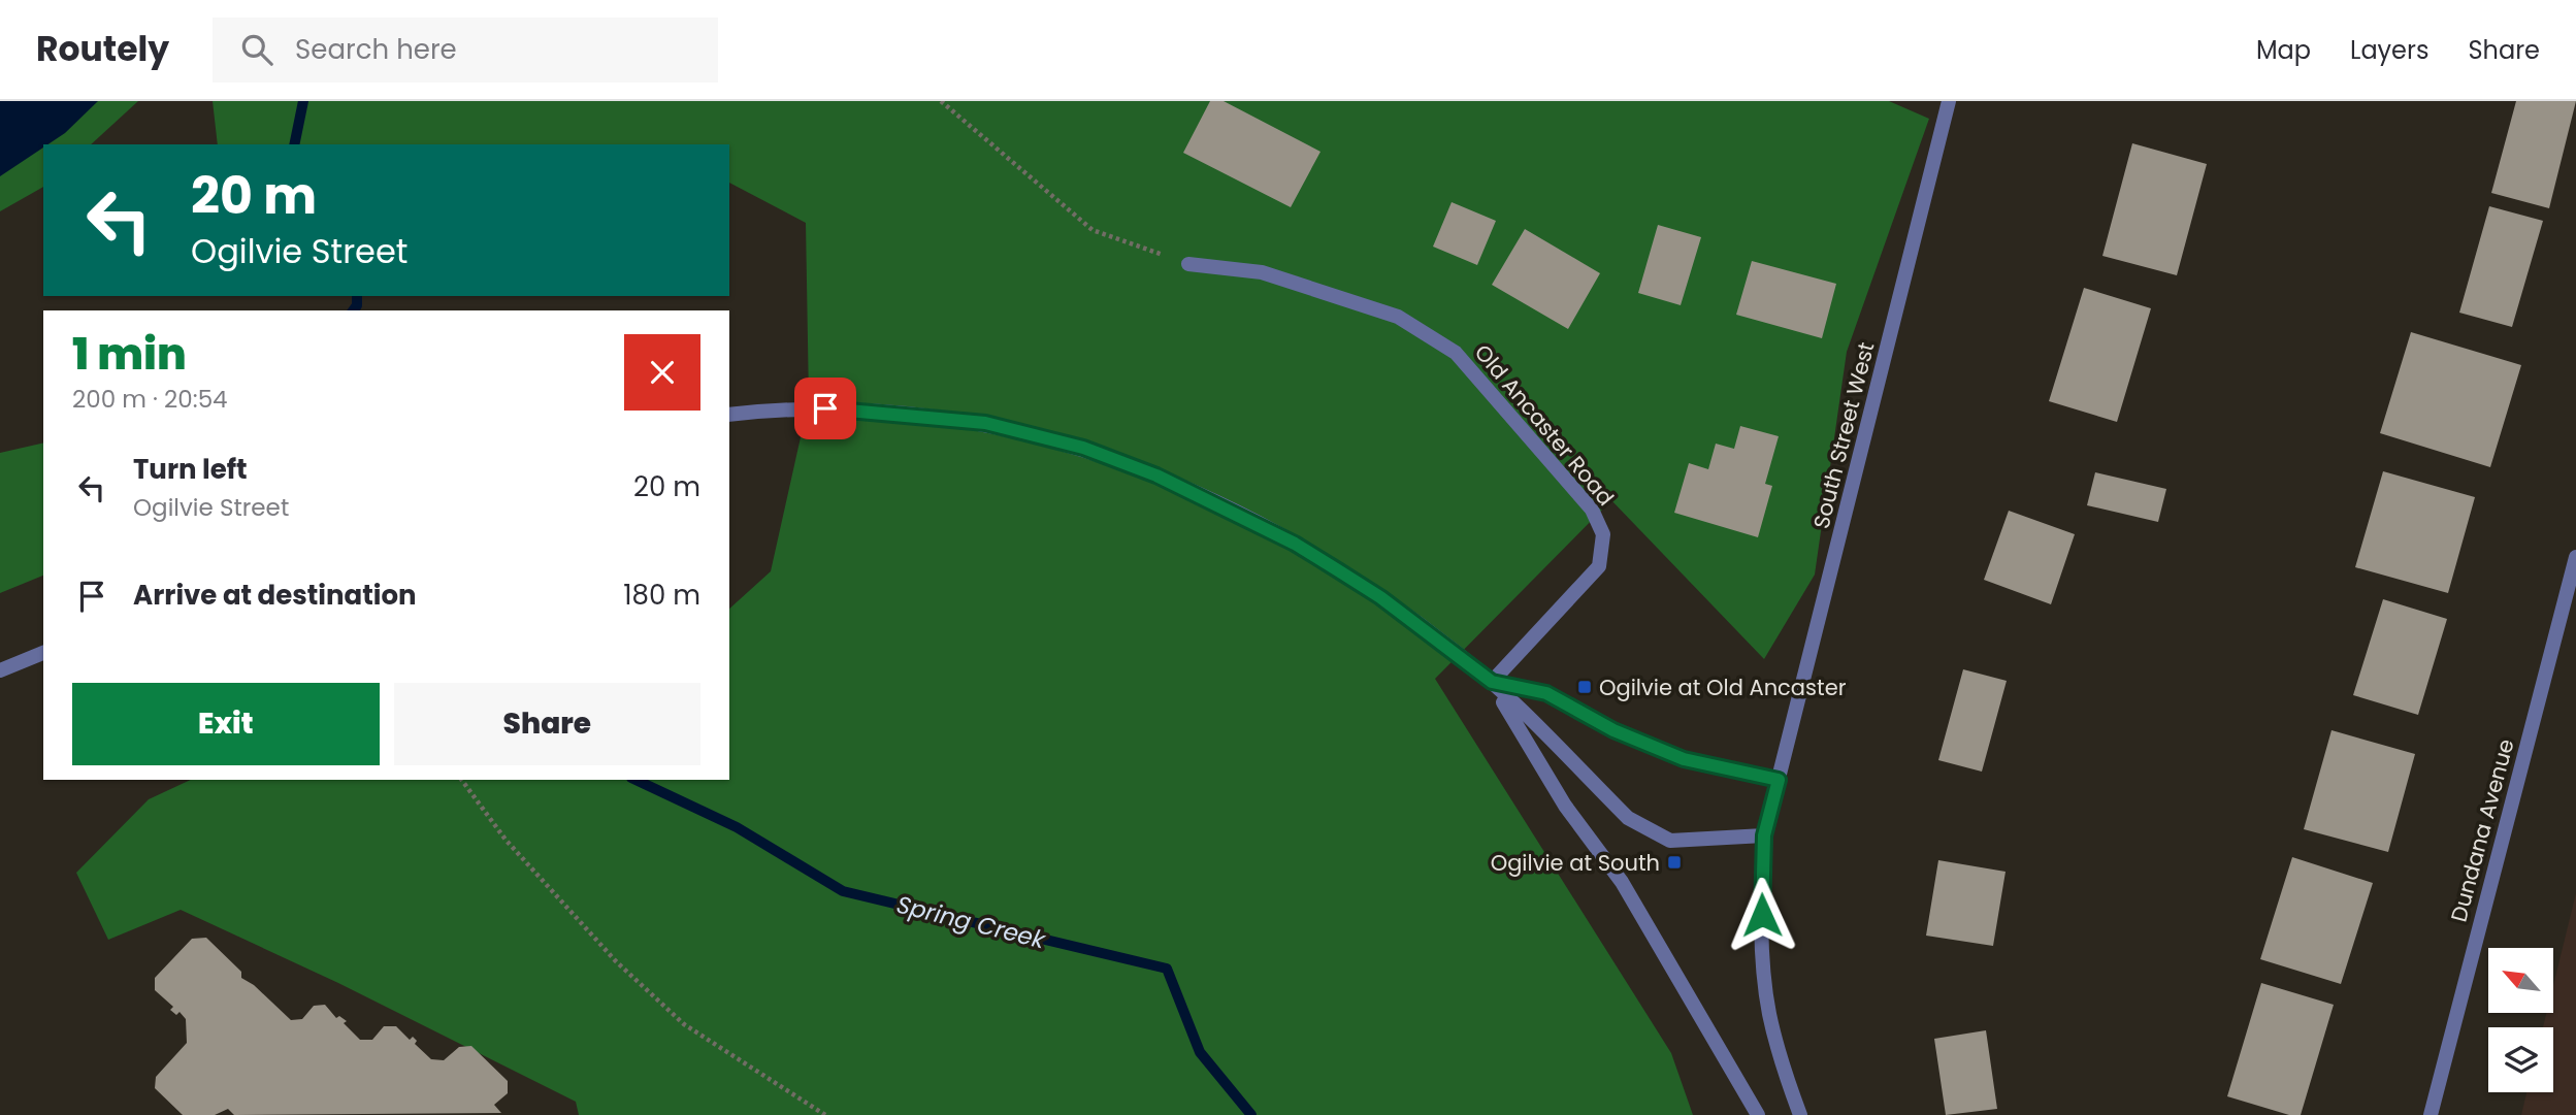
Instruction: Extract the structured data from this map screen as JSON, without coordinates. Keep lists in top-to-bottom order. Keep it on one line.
{"streets":{"street":["Old Ancaster Road","South Street West","Dundana Avenue"]},"water":["Spring Creek"],"places":{"transit":["Ogilvie at Old Ancaster","Ogilvie at South"]},"north":"top left","page":{"header":"Routely","search":"Search here","nav":["Map","Layers","Share"],"turn":["20 m","Ogilvie Street"],"heading":["1 min","200 m · 20:54"],"list":[{"name":"Turn left","note":"Ogilvie Street","value":"20 m"},{"name":"Arrive at destination","value":"180 m"}],"buttons":["Exit","Share"]}}
